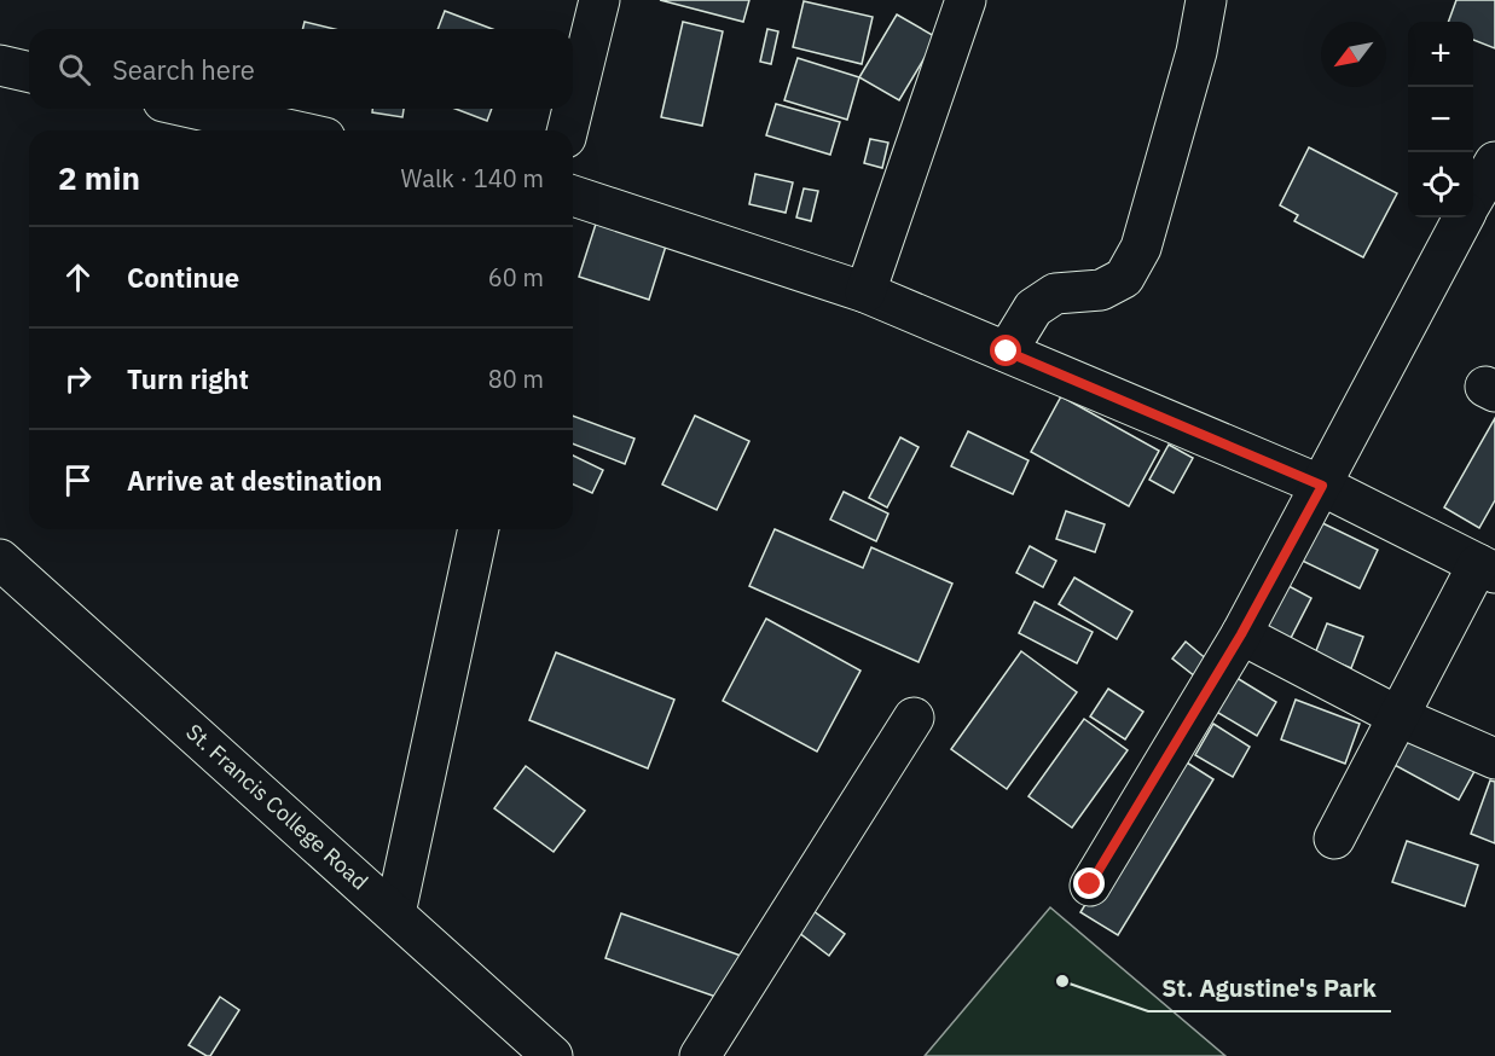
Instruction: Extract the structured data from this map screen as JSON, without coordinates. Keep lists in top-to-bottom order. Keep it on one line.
{"streets":{"street":["St. Francis College Road"]},"places":["St. Agustine's Park"],"north":"bottom left","page":{"map_buttons":["+","−"],"search":"Search here","heading":["2 min","Walk · 140 m"],"list":[["Continue","60 m"],["Turn right","80 m"],"Arrive at destination"]}}
